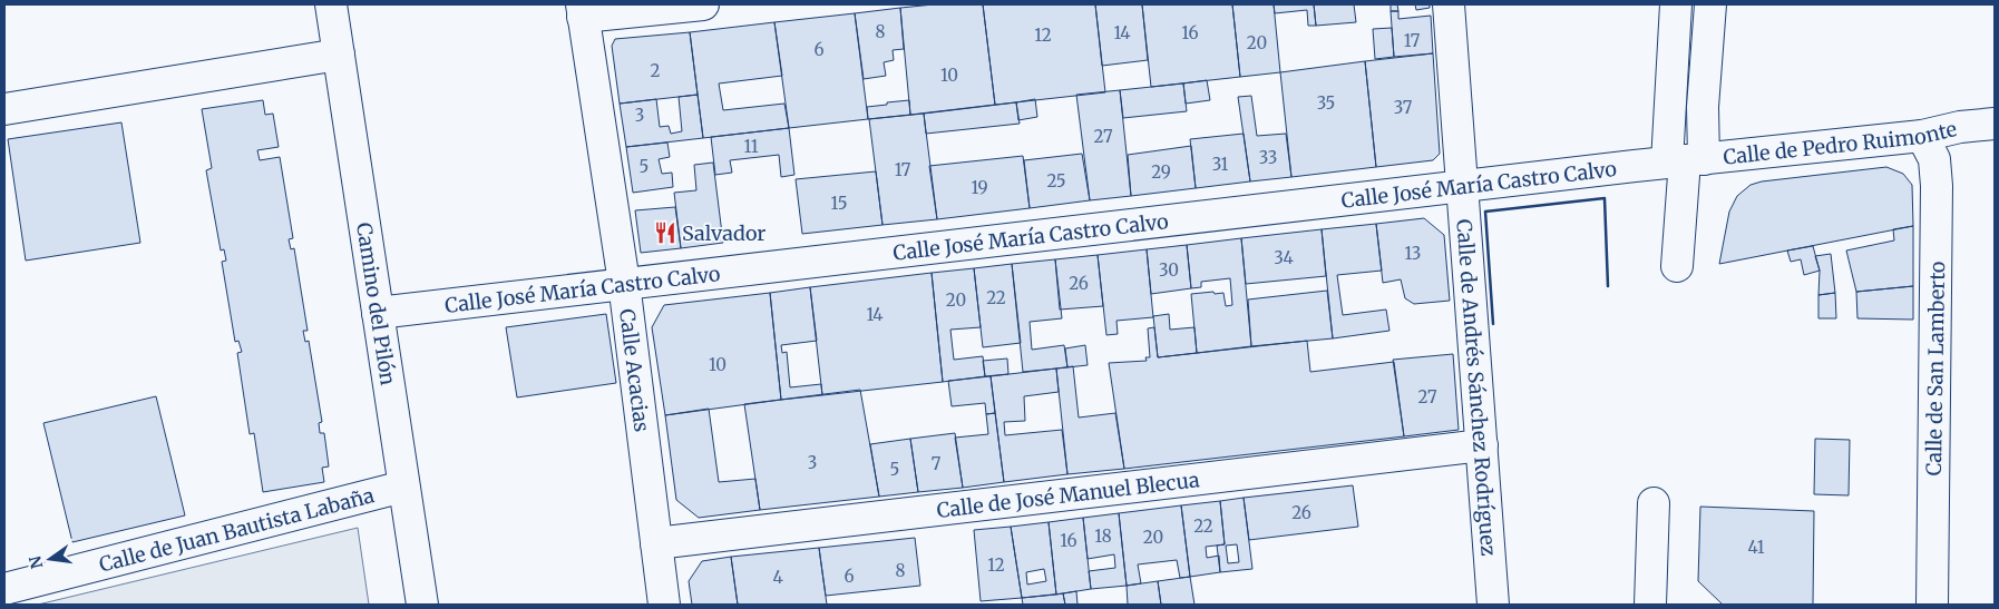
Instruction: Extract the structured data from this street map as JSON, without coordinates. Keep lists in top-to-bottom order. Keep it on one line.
{"streets":{"street":["Calle de Pedro Ruimonte","Calle José María Castro Calvo","Camino del Pilón","Calle de San Lamberto","Calle Acacias","Calle de Andrés Sánchez Rodríguez","Calle de José Manuel Blecua","Calle de Juan Bautista Labaña"]},"crossings":[["Calle de Pedro Ruimonte","Calle José María Castro Calvo"],["Calle de Pedro Ruimonte","Calle de San Lamberto"],["Calle José María Castro Calvo","Camino del Pilón"],["Calle José María Castro Calvo","Calle Acacias"],["Calle José María Castro Calvo","Calle de Andrés Sánchez Rodríguez"],["Camino del Pilón","Calle de Juan Bautista Labaña"],["Calle Acacias","Calle de José Manuel Blecua"],["Calle de Andrés Sánchez Rodríguez","Calle de José Manuel Blecua"]],"places":{"restaurant":["Salvador"]},"house_numbers":["8","14","16","12","17","20","6","2","10","35","37","3","27","11","33","31","5","17","29","25","19","15","13","34","30","26","22","20","14","10","27","3","7","5","26","22","18","20","16","41","12","8","6","4"],"north":"left"}
